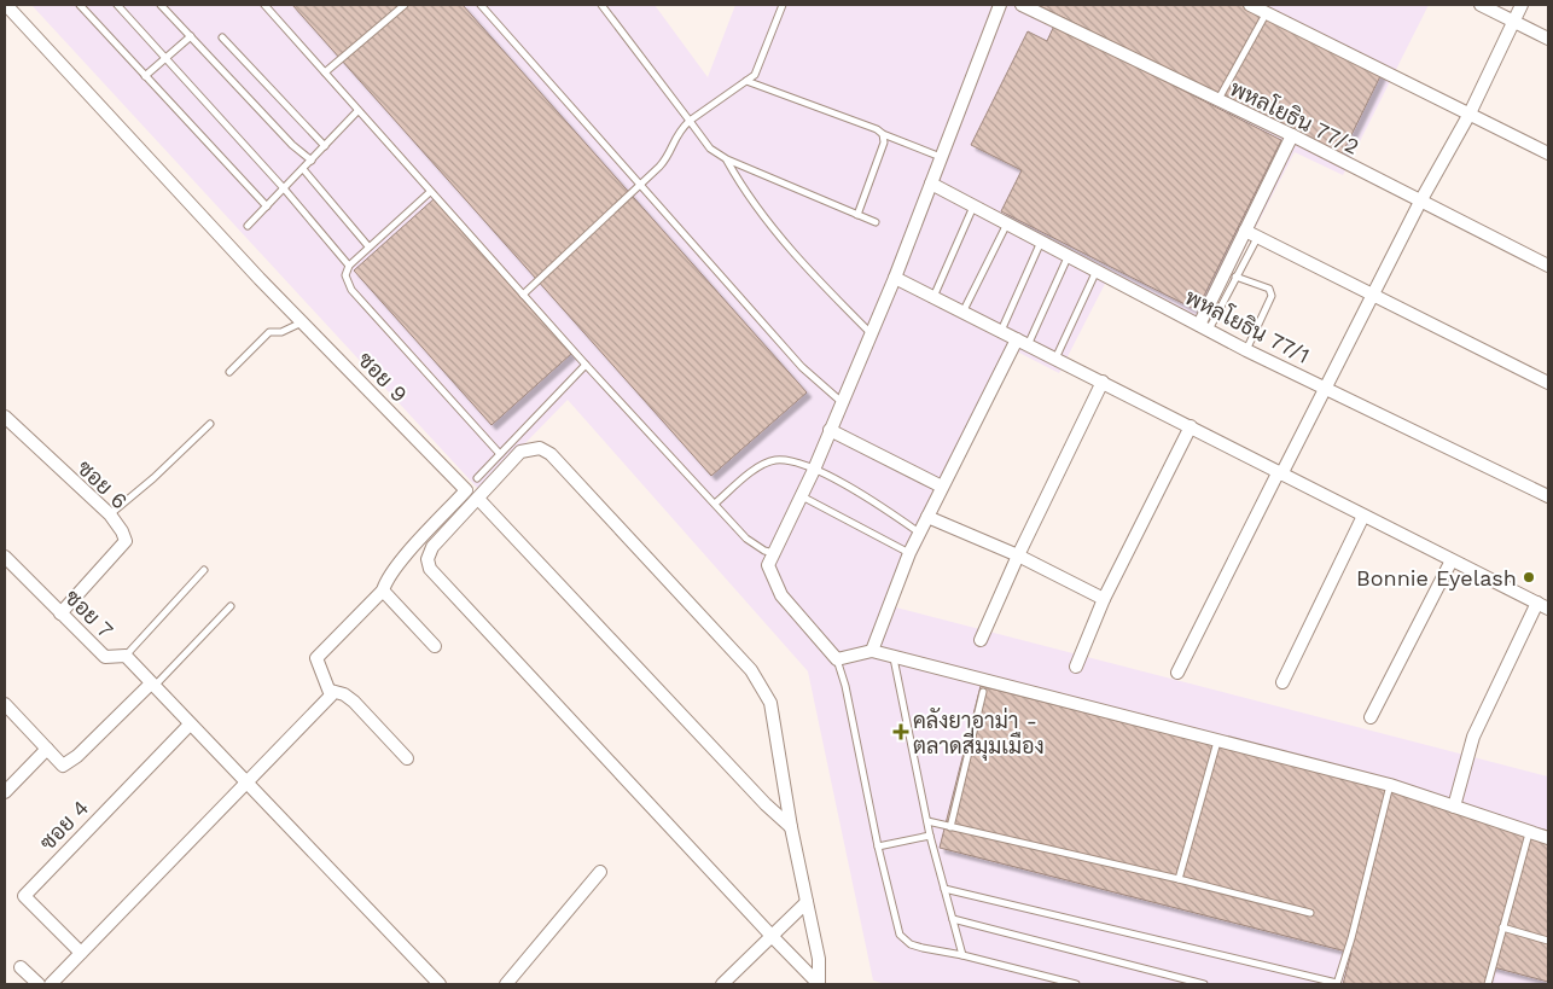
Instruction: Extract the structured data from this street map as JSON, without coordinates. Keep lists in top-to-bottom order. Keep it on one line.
{"streets":{"street":["พหลโยธิน 77/2","พหลโยธิน 77/1","ซอย 9","ซอย 6","ซอย 7","ซอย 4"]},"crossings":[["ซอย 6","ซอย 7"],["ซอย 7","ซอย 4"]],"places":{"other":["Bonnie Eyelash"],"health":["คลังยาอาม่า - ตลาดสี่มุมเมือง"]}}
